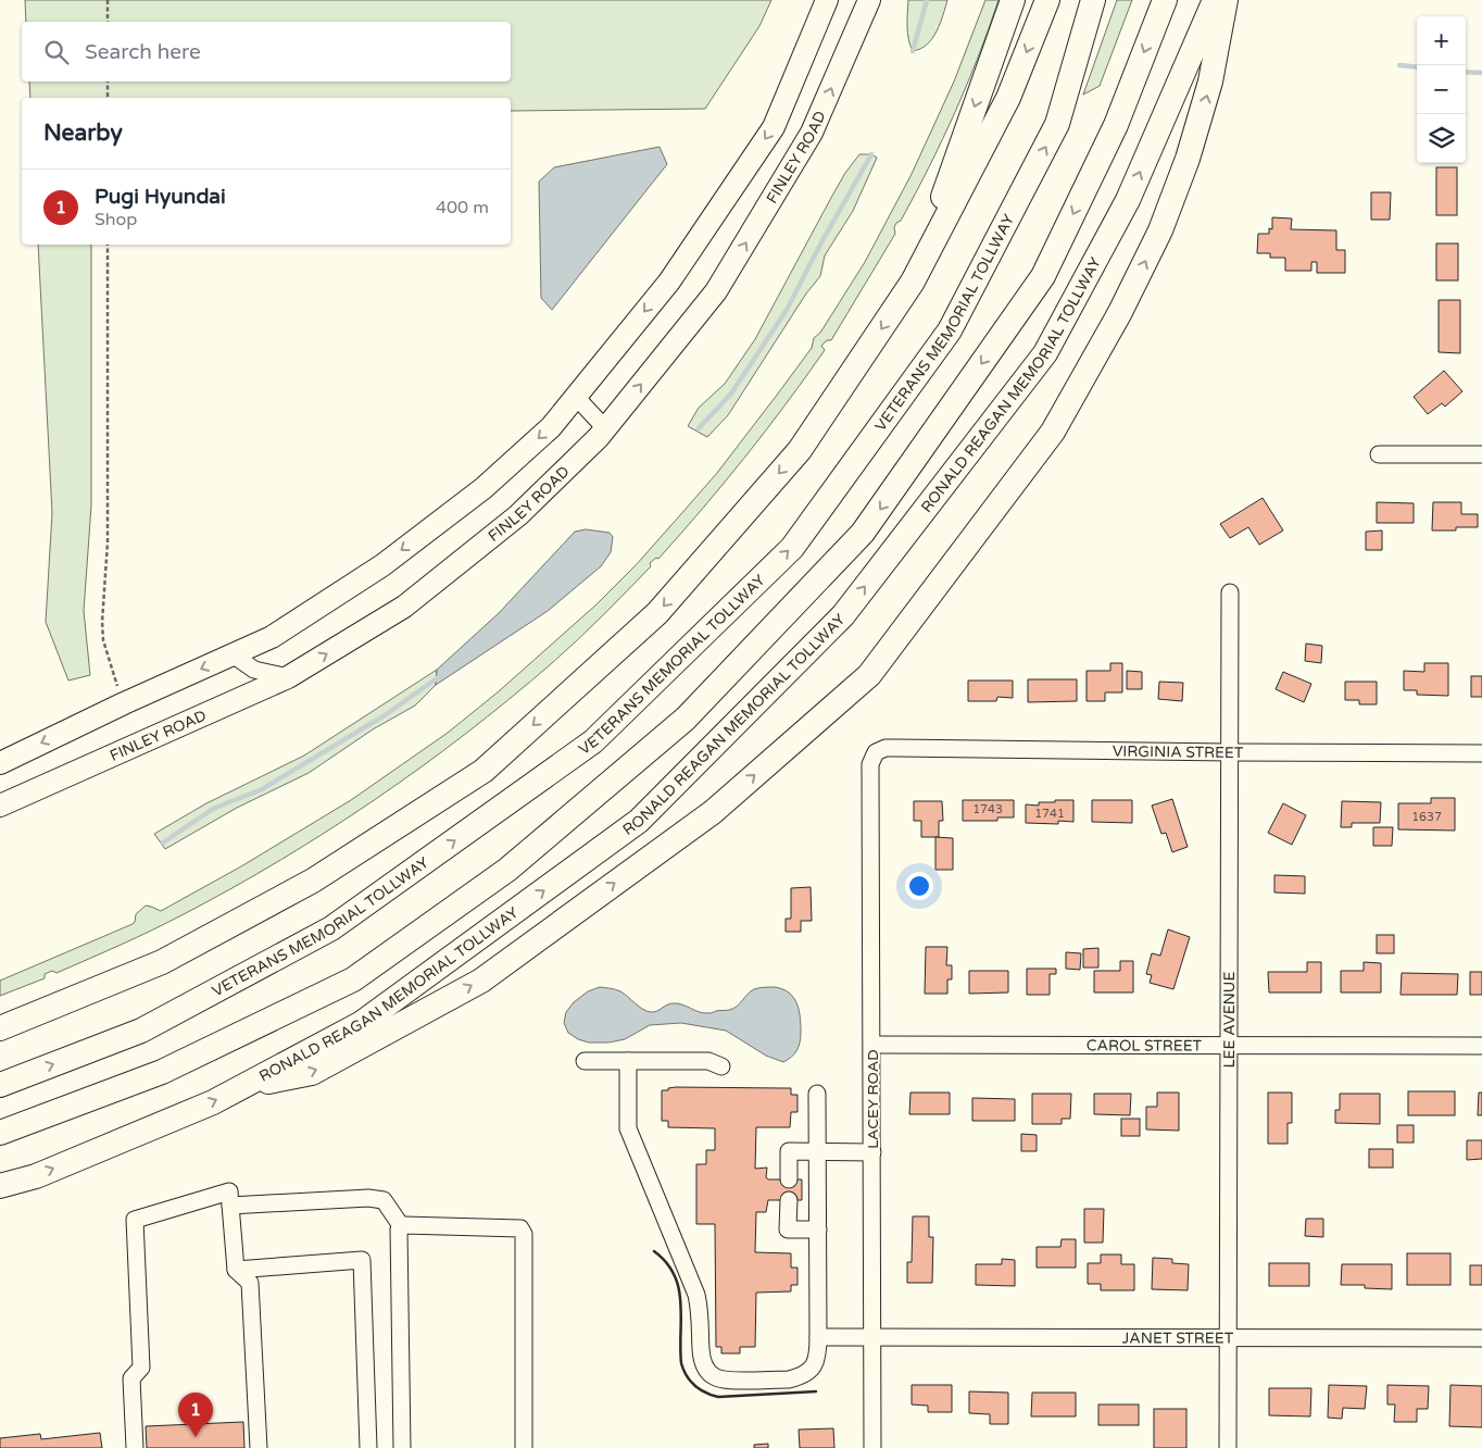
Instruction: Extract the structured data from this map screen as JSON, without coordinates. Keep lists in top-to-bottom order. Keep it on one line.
{"streets":{"highway":["VETERANS MEMORIAL TOLLWAY","RONALD REAGAN MEMORIAL TOLLWAY"],"main road":["FINLEY ROAD"],"street":["VIRGINIA STREET","LEE AVENUE","CAROL STREET","LACEY ROAD","JANET STREET"]},"crossings":[["VIRGINIA STREET","LEE AVENUE"],["VIRGINIA STREET","LACEY ROAD"],["LEE AVENUE","CAROL STREET"],["LEE AVENUE","JANET STREET"],["CAROL STREET","LACEY ROAD"],["LACEY ROAD","JANET STREET"]],"house_numbers":["1743","1741","1637"],"page":{"map_buttons":["+","−"],"search":"Search here","heading":"Nearby","list":[{"mark":"1","name":"Pugi Hyundai","note":"Shop","value":"400 m"}],"pins":"1"}}
